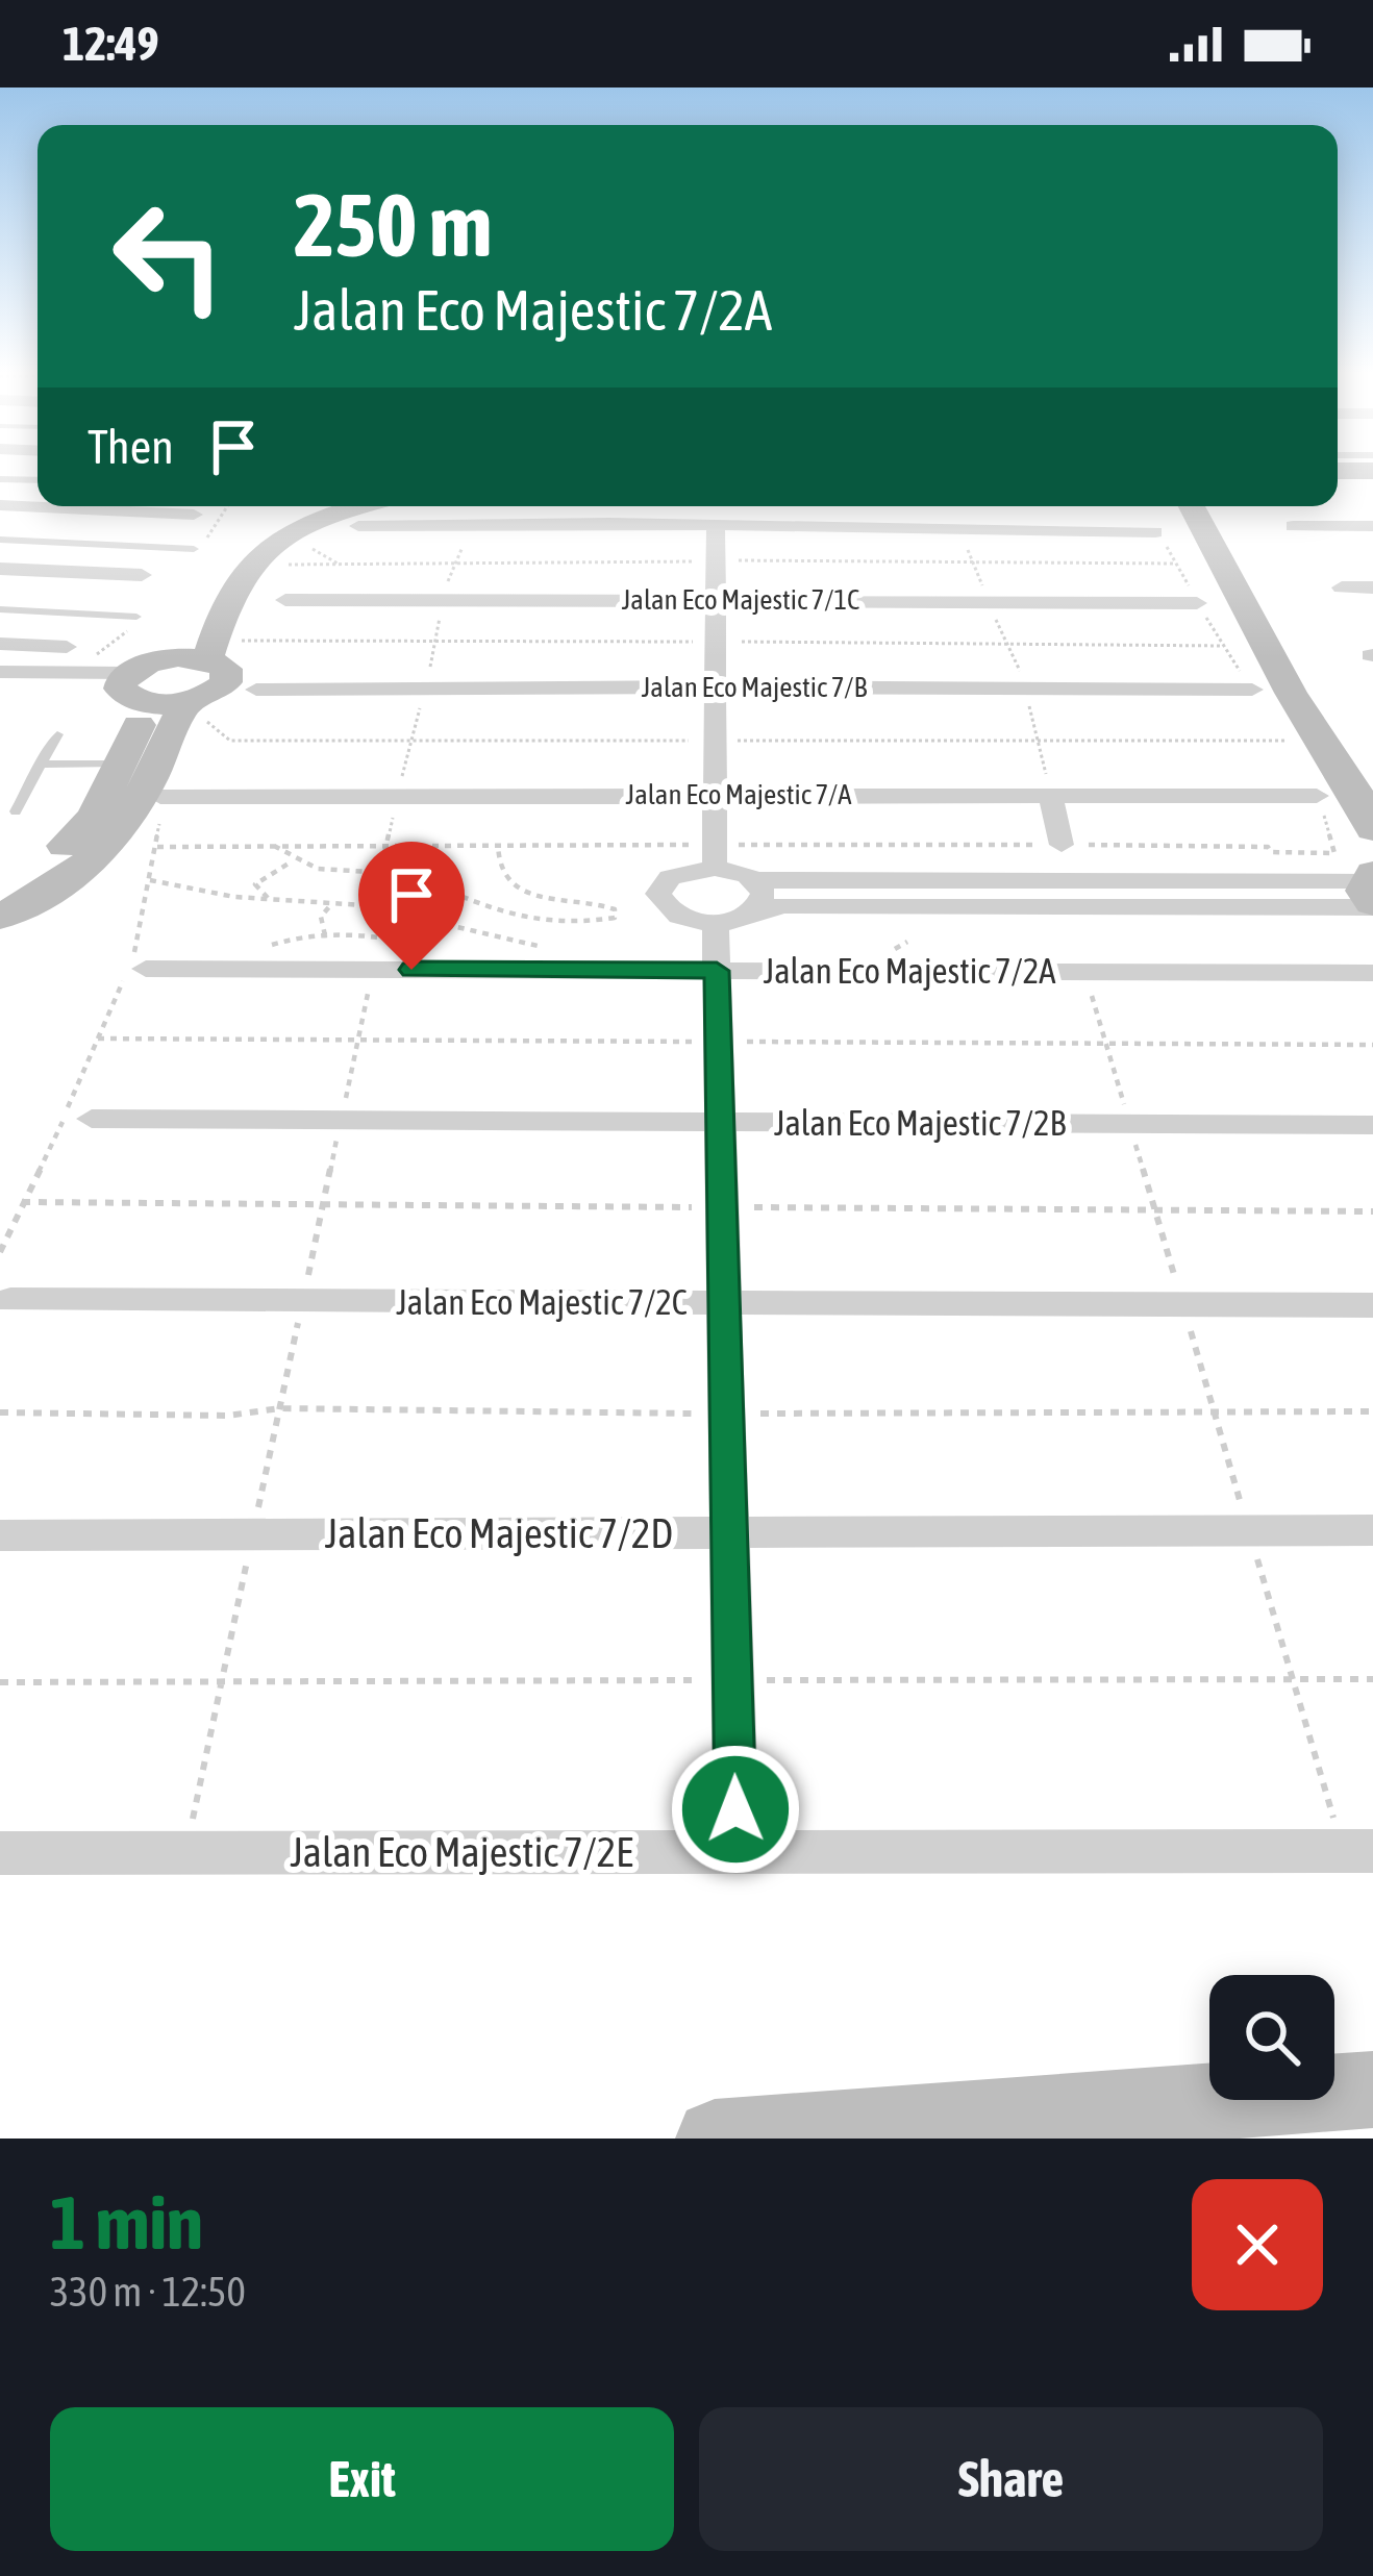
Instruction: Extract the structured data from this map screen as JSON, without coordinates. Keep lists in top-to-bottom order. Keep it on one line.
{"streets":{"street":["Jalan Eco Majestic 7/1C","Jalan Eco Majestic 7/B","Jalan Eco Majestic 7/A","Jalan Eco Majestic 7/2A","Jalan Eco Majestic 7/2B","Jalan Eco Majestic 7/2C","Jalan Eco Majestic 7/2D","Jalan Eco Majestic 7/2E"]},"page":{"status":"12:49","turn":["250 m","Jalan Eco Majestic 7/2A"],"then":"Then","heading":["1 min","330 m · 12:50"],"buttons":["Exit","Share"]}}
